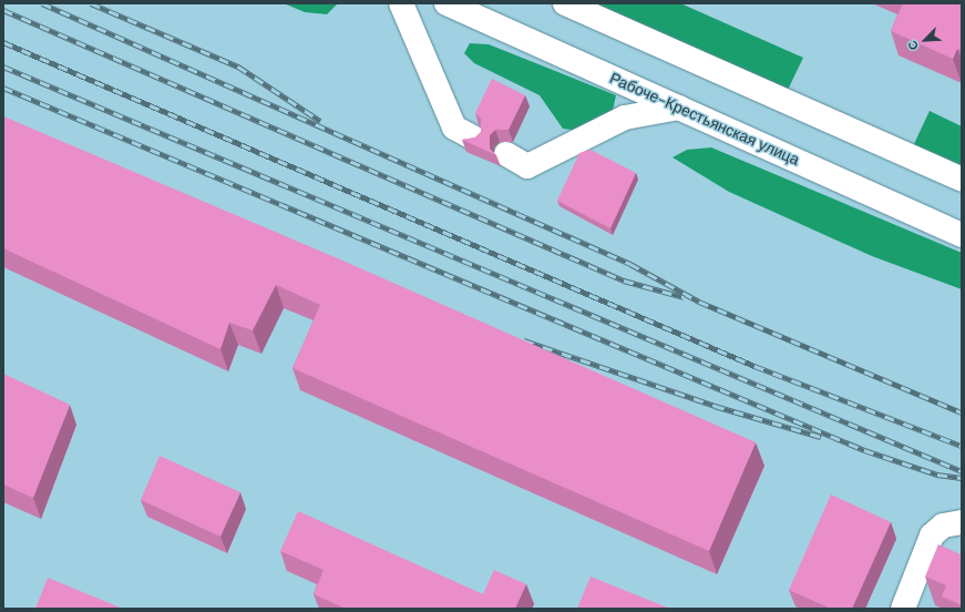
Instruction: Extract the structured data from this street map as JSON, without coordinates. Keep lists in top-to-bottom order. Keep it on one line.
{"streets":{"main road":["Рабоче-Крестьянская улица"]},"north":"bottom left"}
